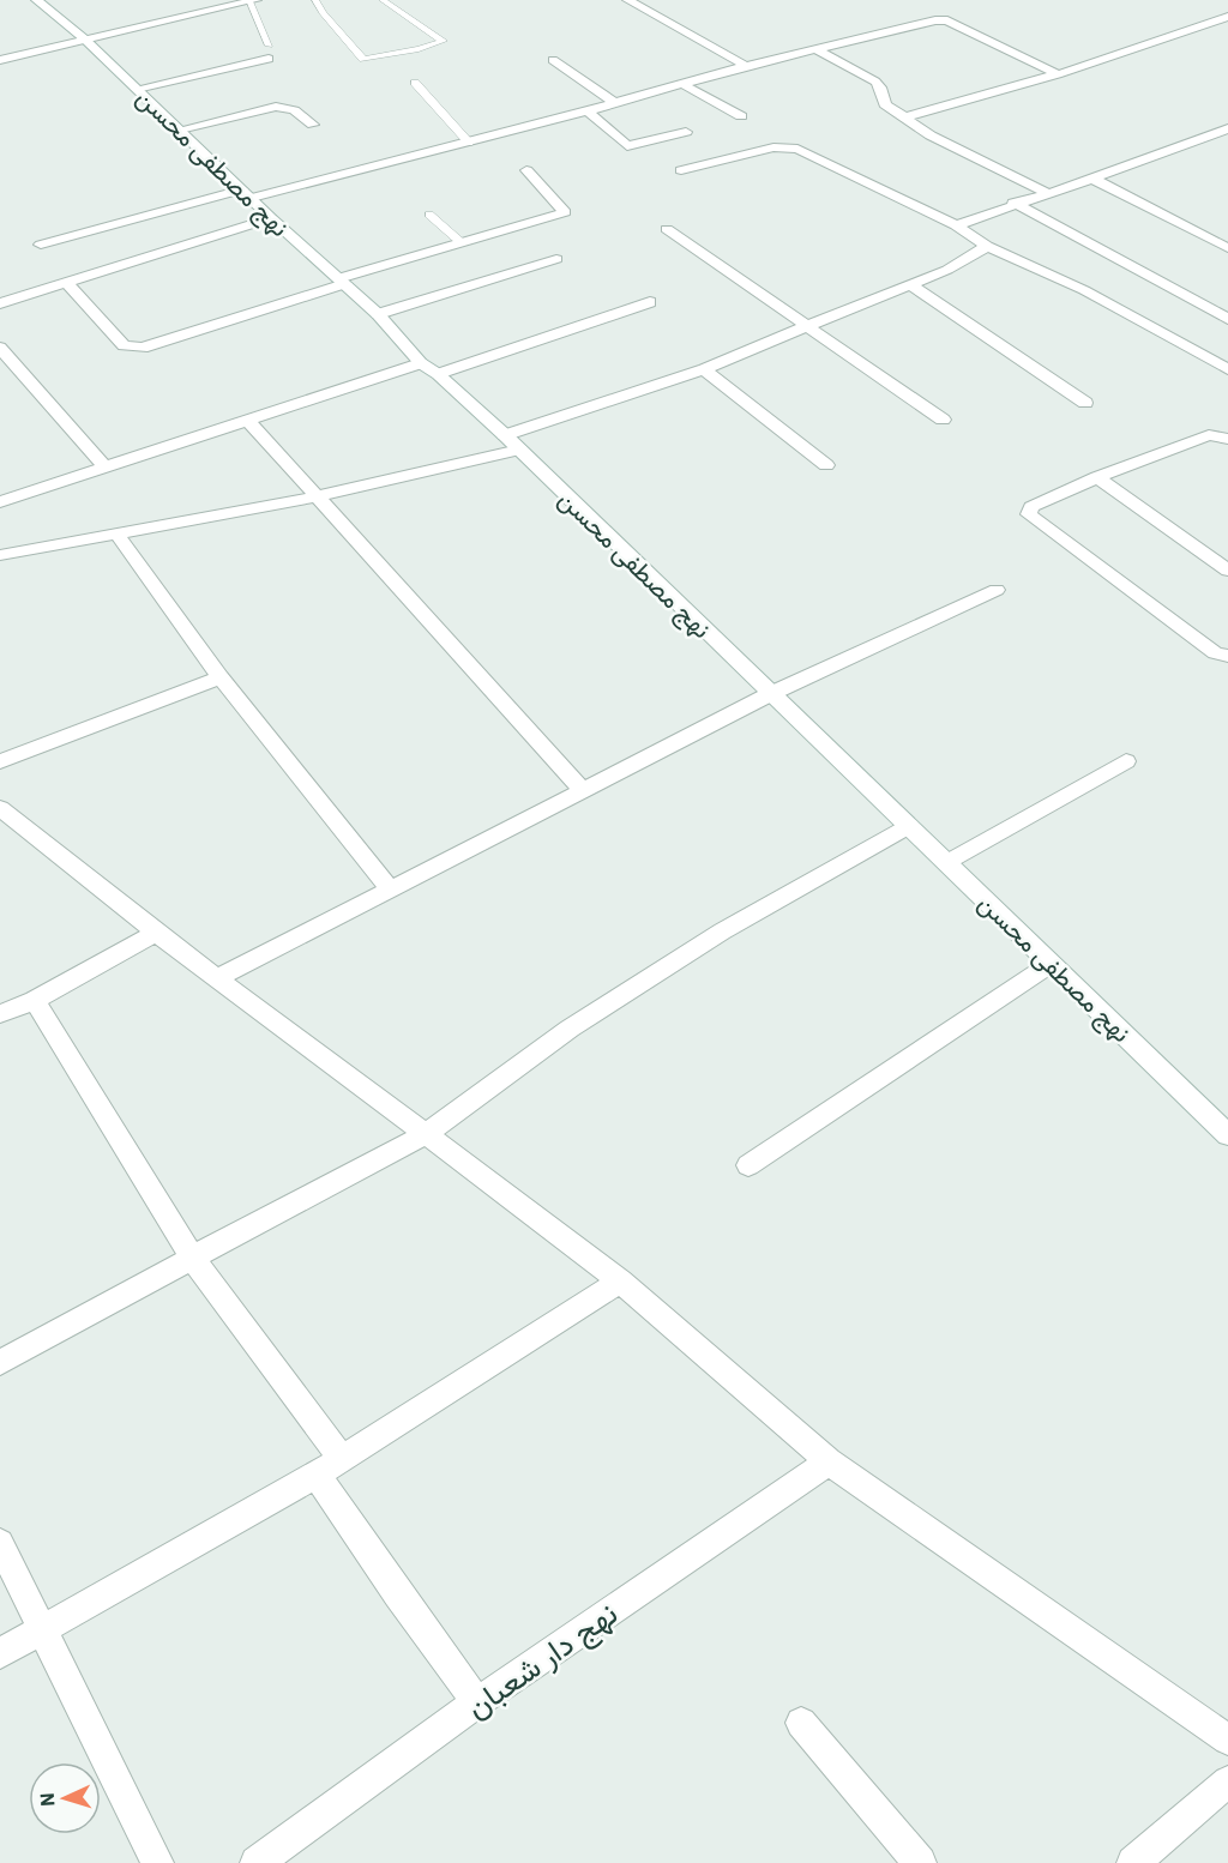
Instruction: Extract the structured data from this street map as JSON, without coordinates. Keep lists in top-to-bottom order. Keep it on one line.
{"streets":{"street":["نهج مصطفى محسن","نهج دار شعبان"]},"north":"left"}
